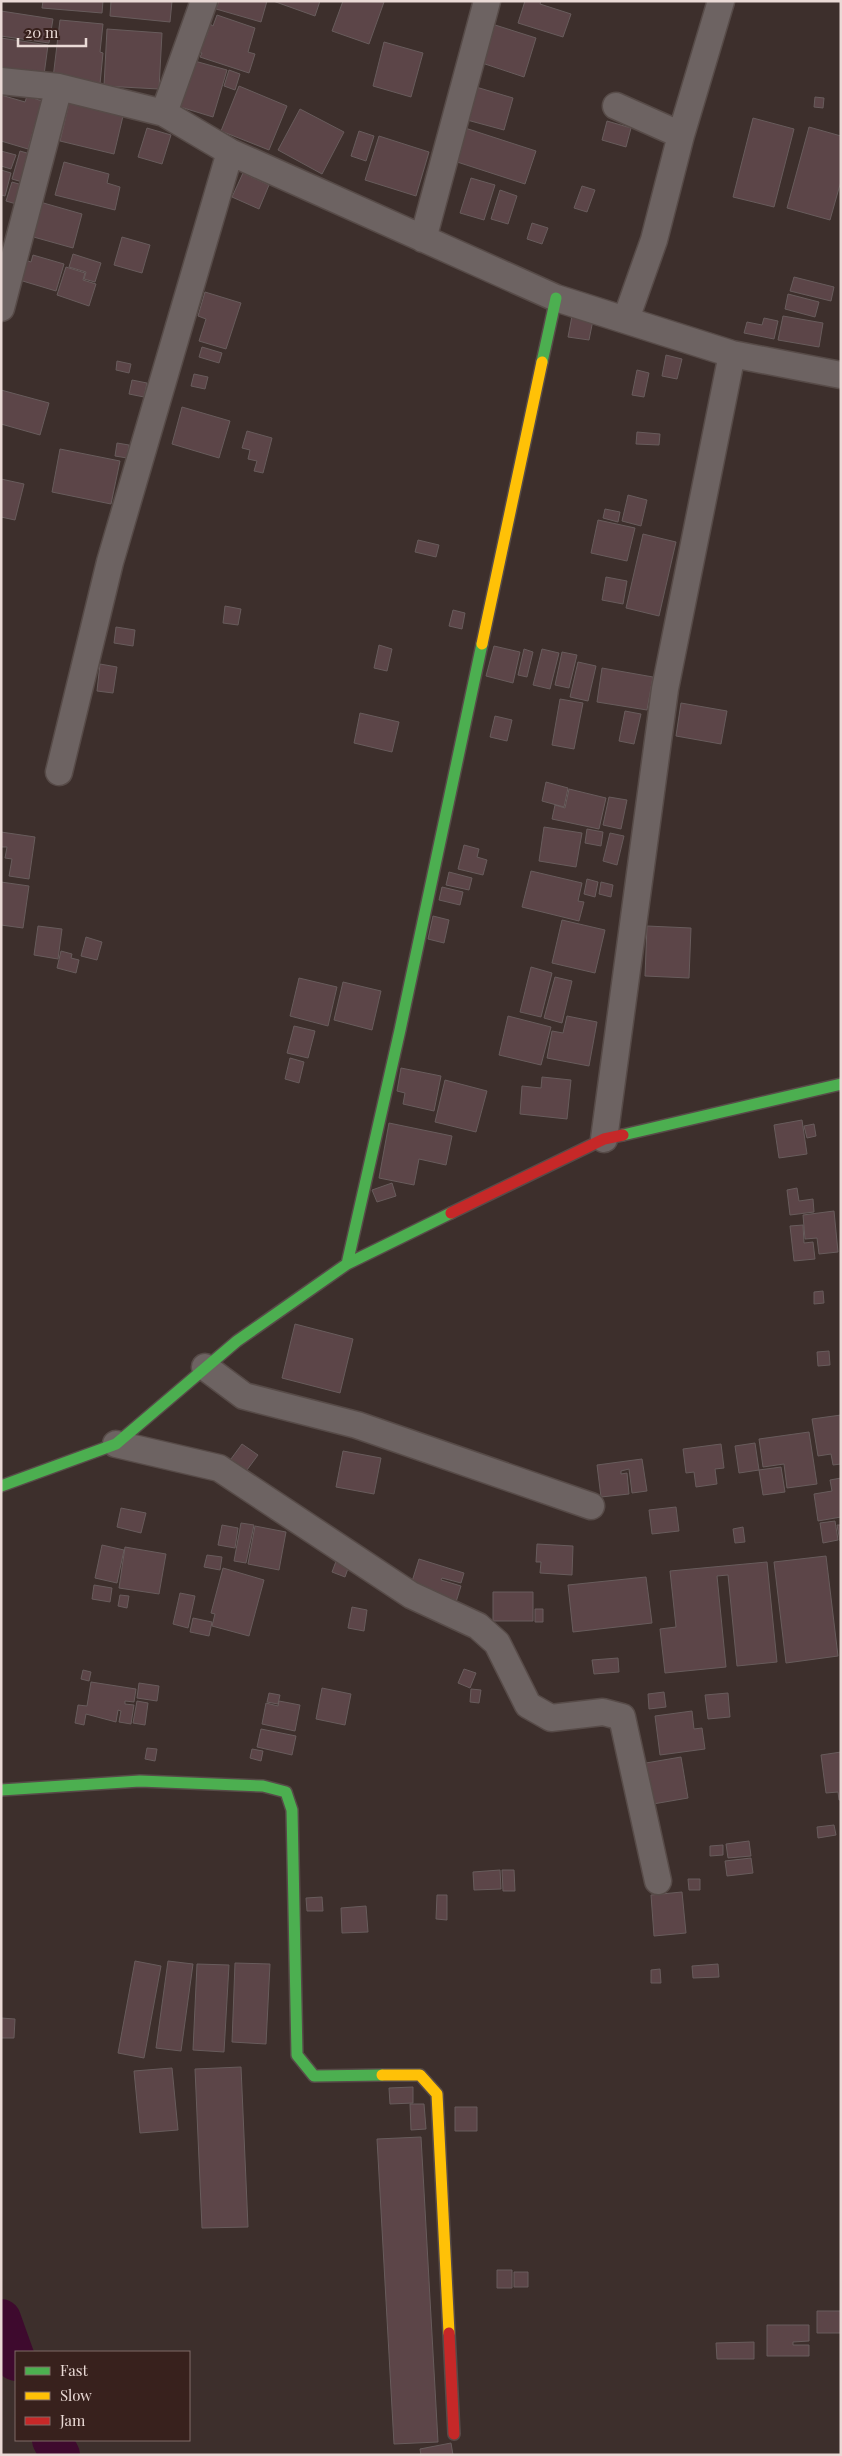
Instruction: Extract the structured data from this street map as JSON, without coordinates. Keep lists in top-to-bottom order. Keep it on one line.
{"legend":["Fast","Slow","Jam"],"scale_bar":"20 m"}
